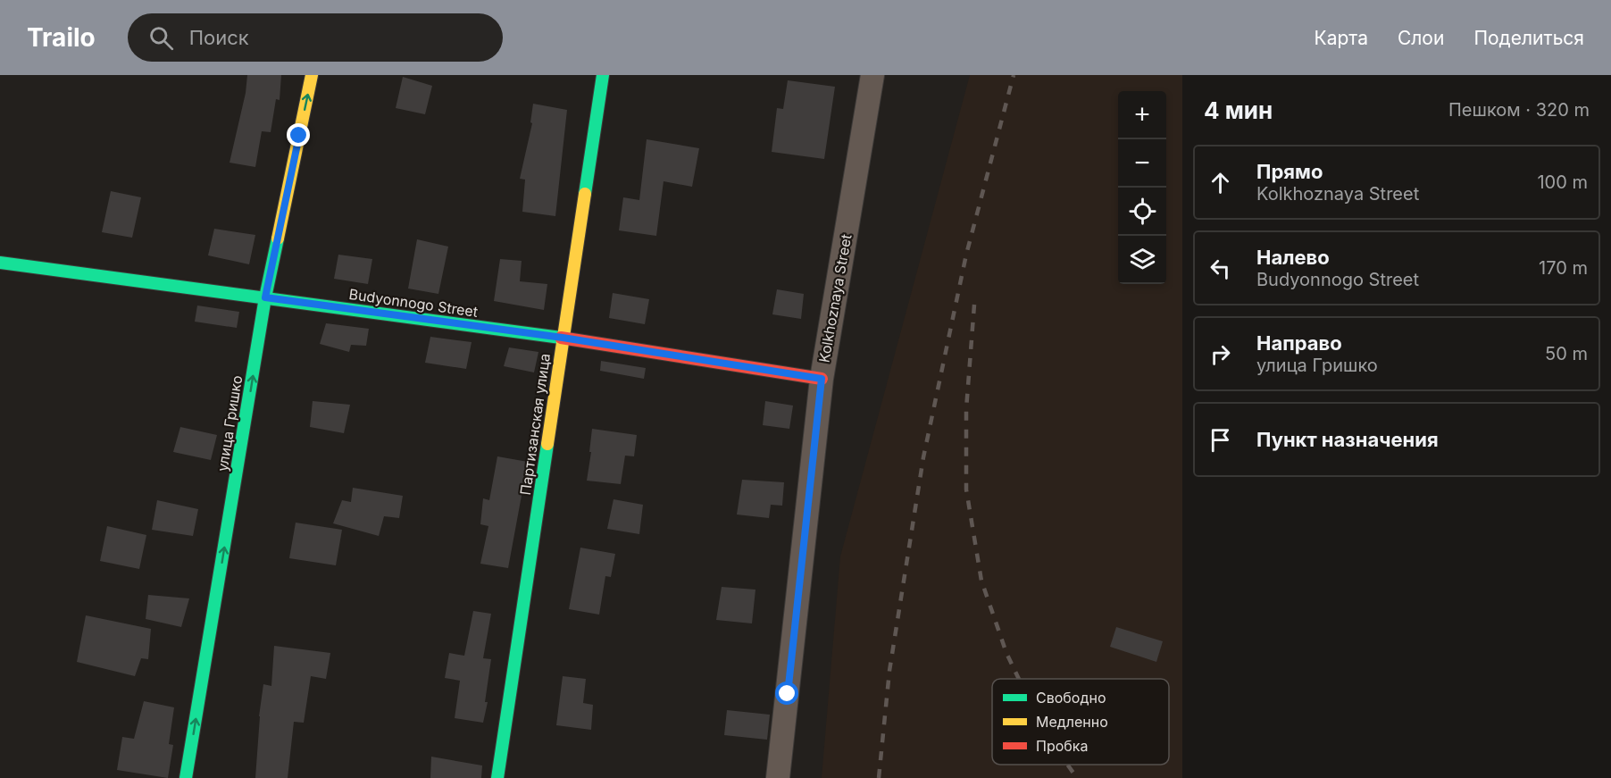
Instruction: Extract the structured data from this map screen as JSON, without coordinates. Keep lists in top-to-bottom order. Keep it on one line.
{"streets":{"street":["Kolkhoznaya Street","Budyonnogo Street","улица Гришко","Партизанская улица"]},"crossings":[["Kolkhoznaya Street","Budyonnogo Street"],["Budyonnogo Street","улица Гришко"],["Budyonnogo Street","Партизанская улица"]],"one_way":["улица Гришко"],"legend":["Свободно","Медленно","Пробка"],"page":{"header":"Trailo","search":"Поиск","nav":["Карта","Слои","Поделиться"],"heading":["4 мин","Пешком · 320 m"],"map_buttons":["+","−"],"list":[["Прямо","Kolkhoznaya Street","100 m"],["Налево","Budyonnogo Street","170 m"],["Направо","улица Гришко","50 m"],"Пункт назначения"]}}
